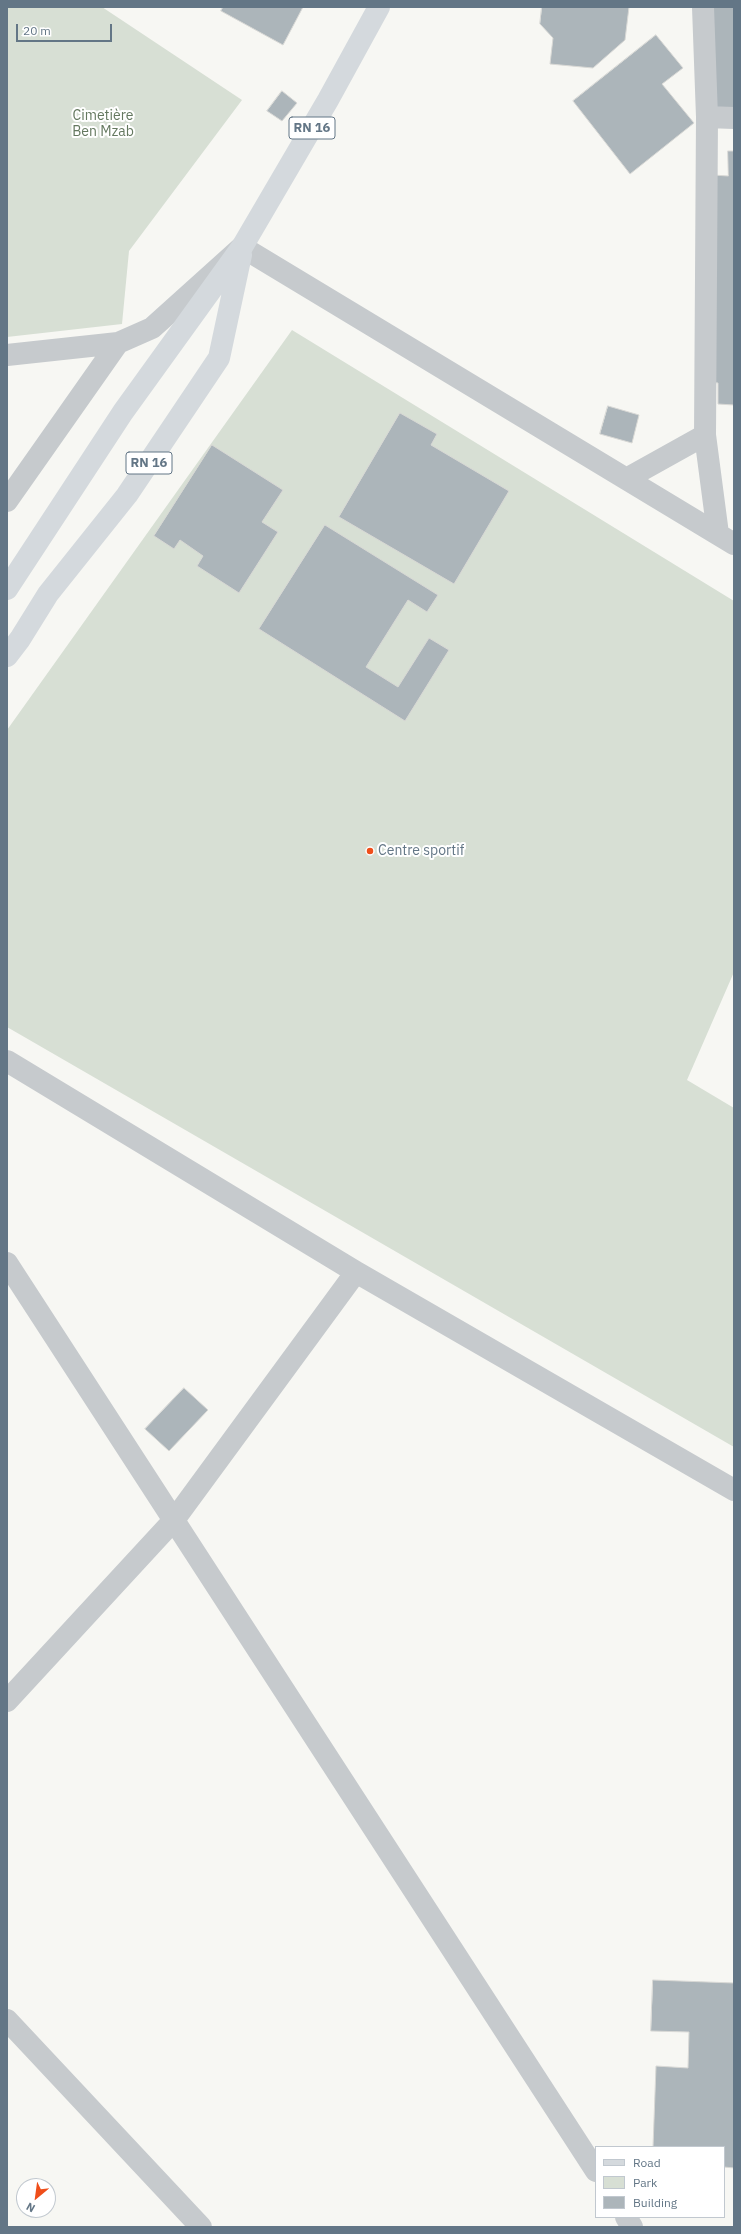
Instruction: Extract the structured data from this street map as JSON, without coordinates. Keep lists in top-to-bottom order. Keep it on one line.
{"streets":{"main road":["RN 16"]},"parks":["Cimetière Ben Mzab"],"places":["Centre sportif"],"legend":["Road","Park","Building"],"scale_bar":"20 m","north":"bottom left"}
